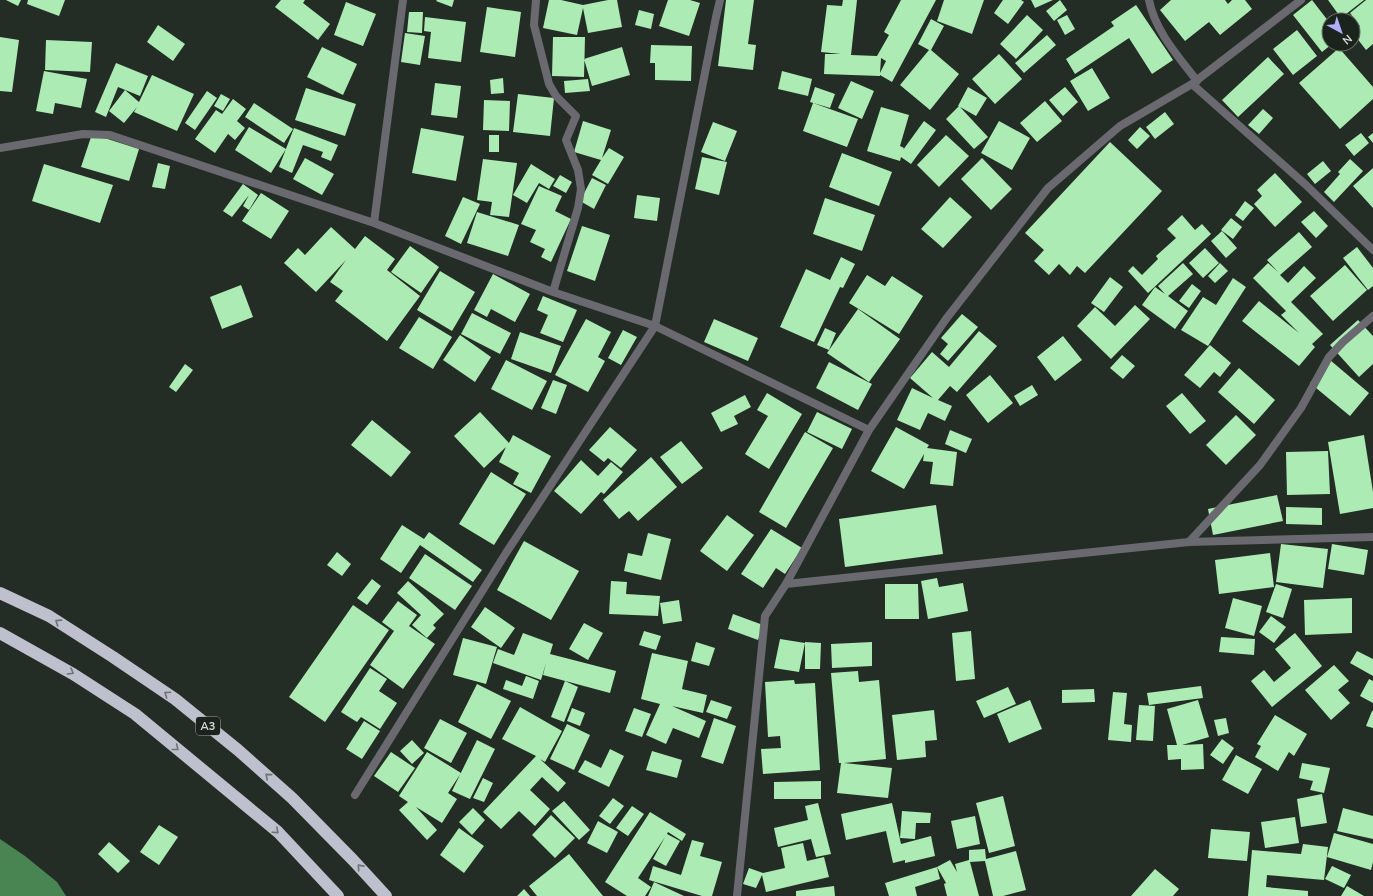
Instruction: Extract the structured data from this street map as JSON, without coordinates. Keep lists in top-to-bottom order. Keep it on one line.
{"streets":{"highway":["A3"]},"north":"bottom right"}
